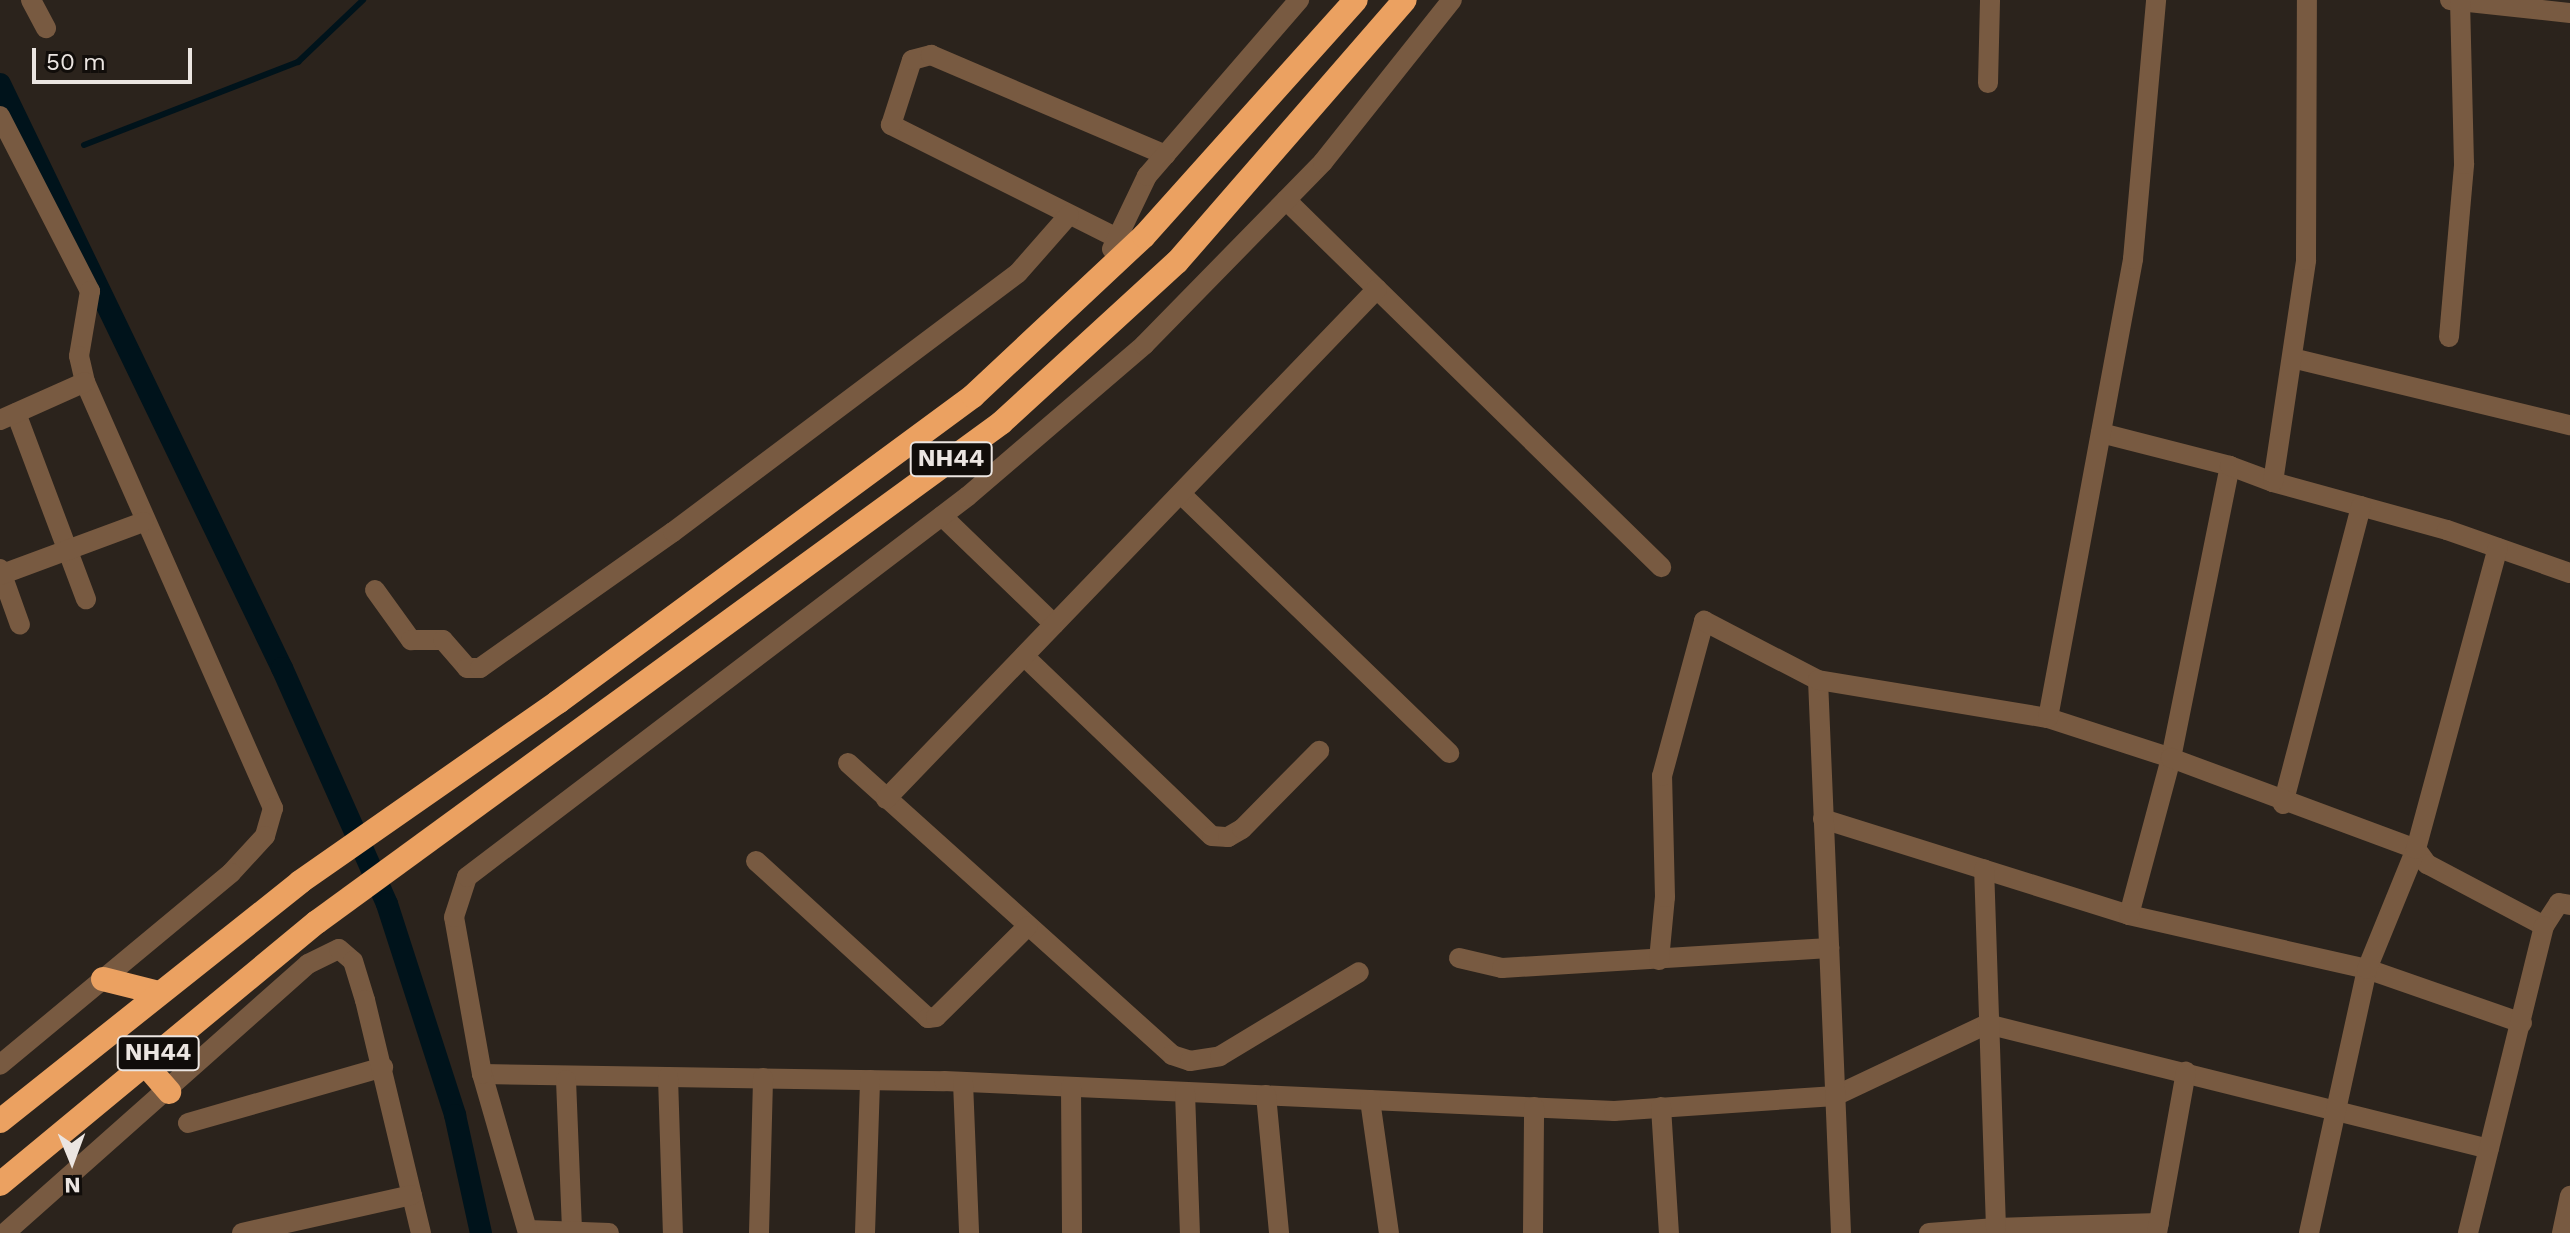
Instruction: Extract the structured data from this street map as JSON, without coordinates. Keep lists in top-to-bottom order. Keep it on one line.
{"streets":{"highway":["NH44"]},"scale_bar":"50 m","north":"bottom"}
